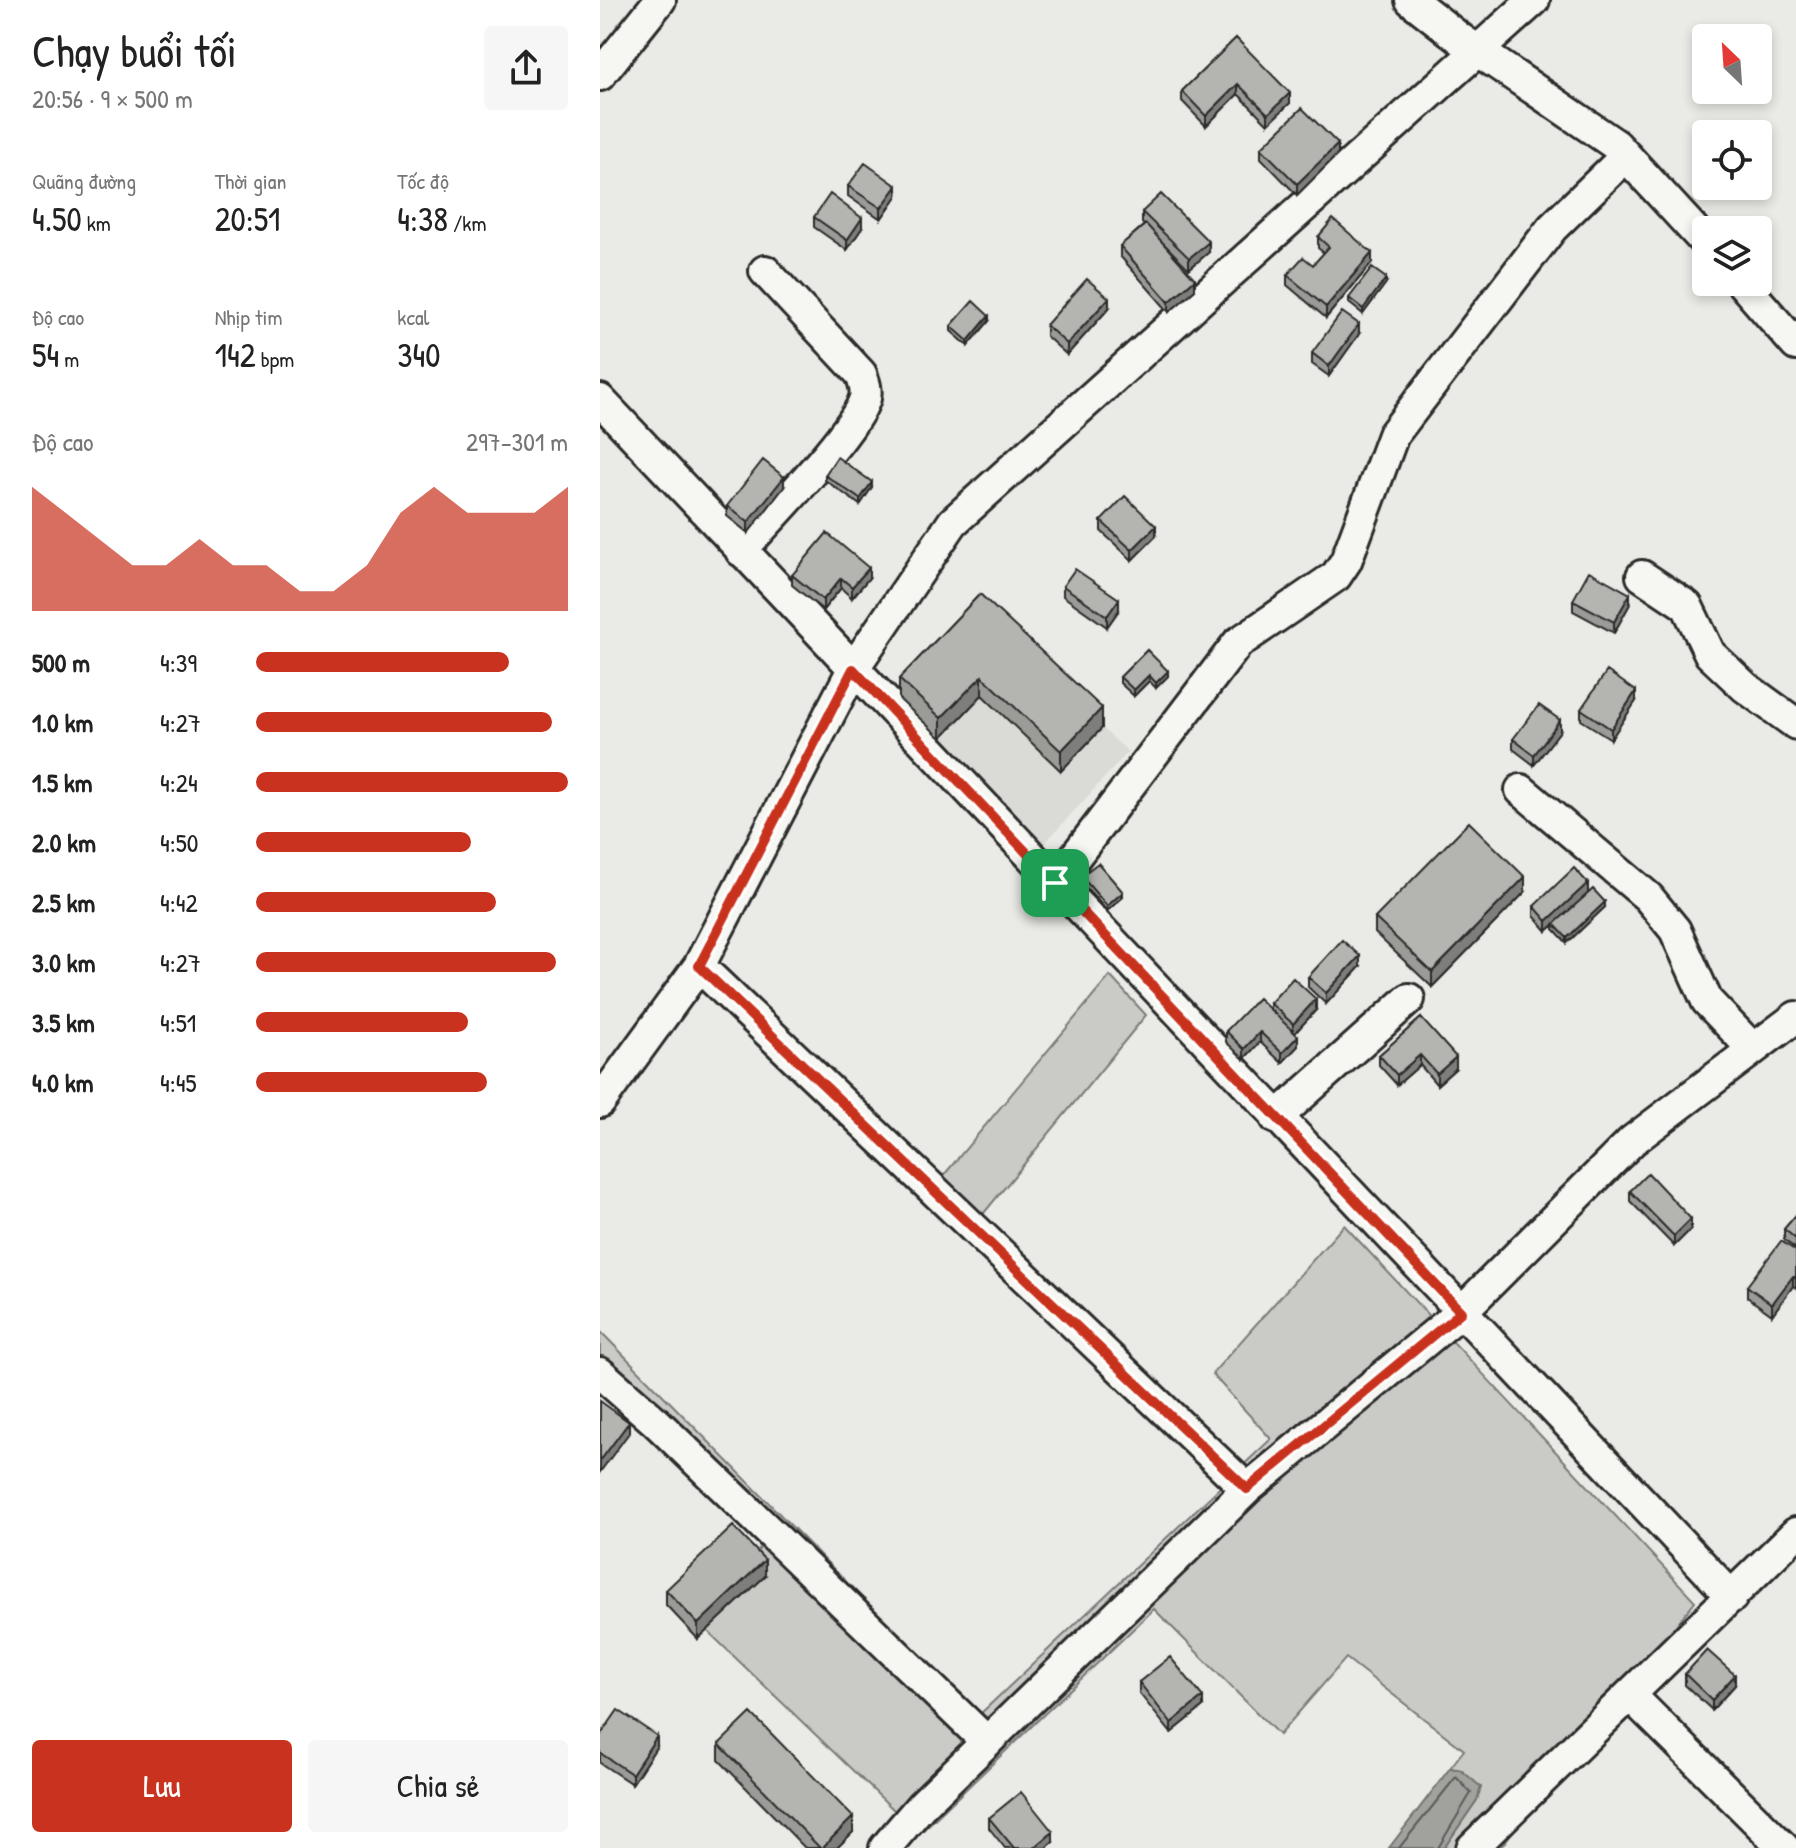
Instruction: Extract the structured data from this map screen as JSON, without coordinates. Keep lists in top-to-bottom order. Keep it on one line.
{"north":"top left","page":{"heading":["Chạy buổi tối","20:56 · 9 × 500 m"],"stats":[["Quãng đường","4.50 km"],["Thời gian","20:51"],["Tốc độ","4:38 /km"],["Độ cao","54 m"],["Nhịp tim","142 bpm"],["kcal","340"]],"chart":["Độ cao","297–301 m"],"list":[{"name":"500 m","note":"4:39"},{"name":"1.0 km","note":"4:27"},{"name":"1.5 km","note":"4:24"},{"name":"2.0 km","note":"4:50"},{"name":"2.5 km","note":"4:42"},{"name":"3.0 km","note":"4:27"},{"name":"3.5 km","note":"4:51"},{"name":"4.0 km","note":"4:45"}],"buttons":["Lưu","Chia sẻ"]}}
